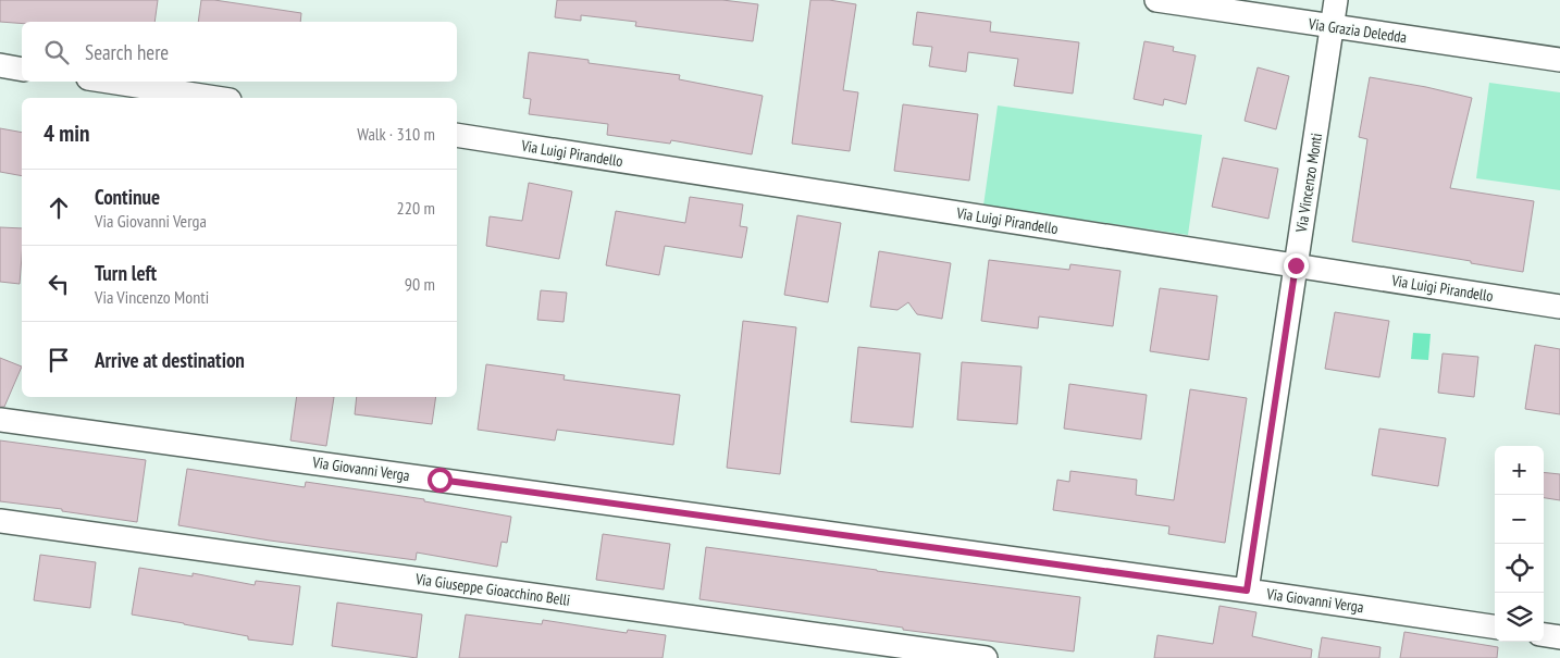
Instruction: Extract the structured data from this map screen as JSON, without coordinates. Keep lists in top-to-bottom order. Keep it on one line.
{"streets":{"street":["Via Grazia Deledda","Via Luigi Pirandello","Via Vincenzo Monti","Via Giovanni Verga","Via Giuseppe Gioacchino Belli"]},"crossings":[["Via Grazia Deledda","Via Vincenzo Monti"],["Via Luigi Pirandello","Via Vincenzo Monti"],["Via Vincenzo Monti","Via Giovanni Verga"]],"page":{"search":"Search here","heading":["4 min","Walk · 310 m"],"list":[["Continue","Via Giovanni Verga","220 m"],["Turn left","Via Vincenzo Monti","90 m"],"Arrive at destination"],"map_buttons":["+","−"]}}
